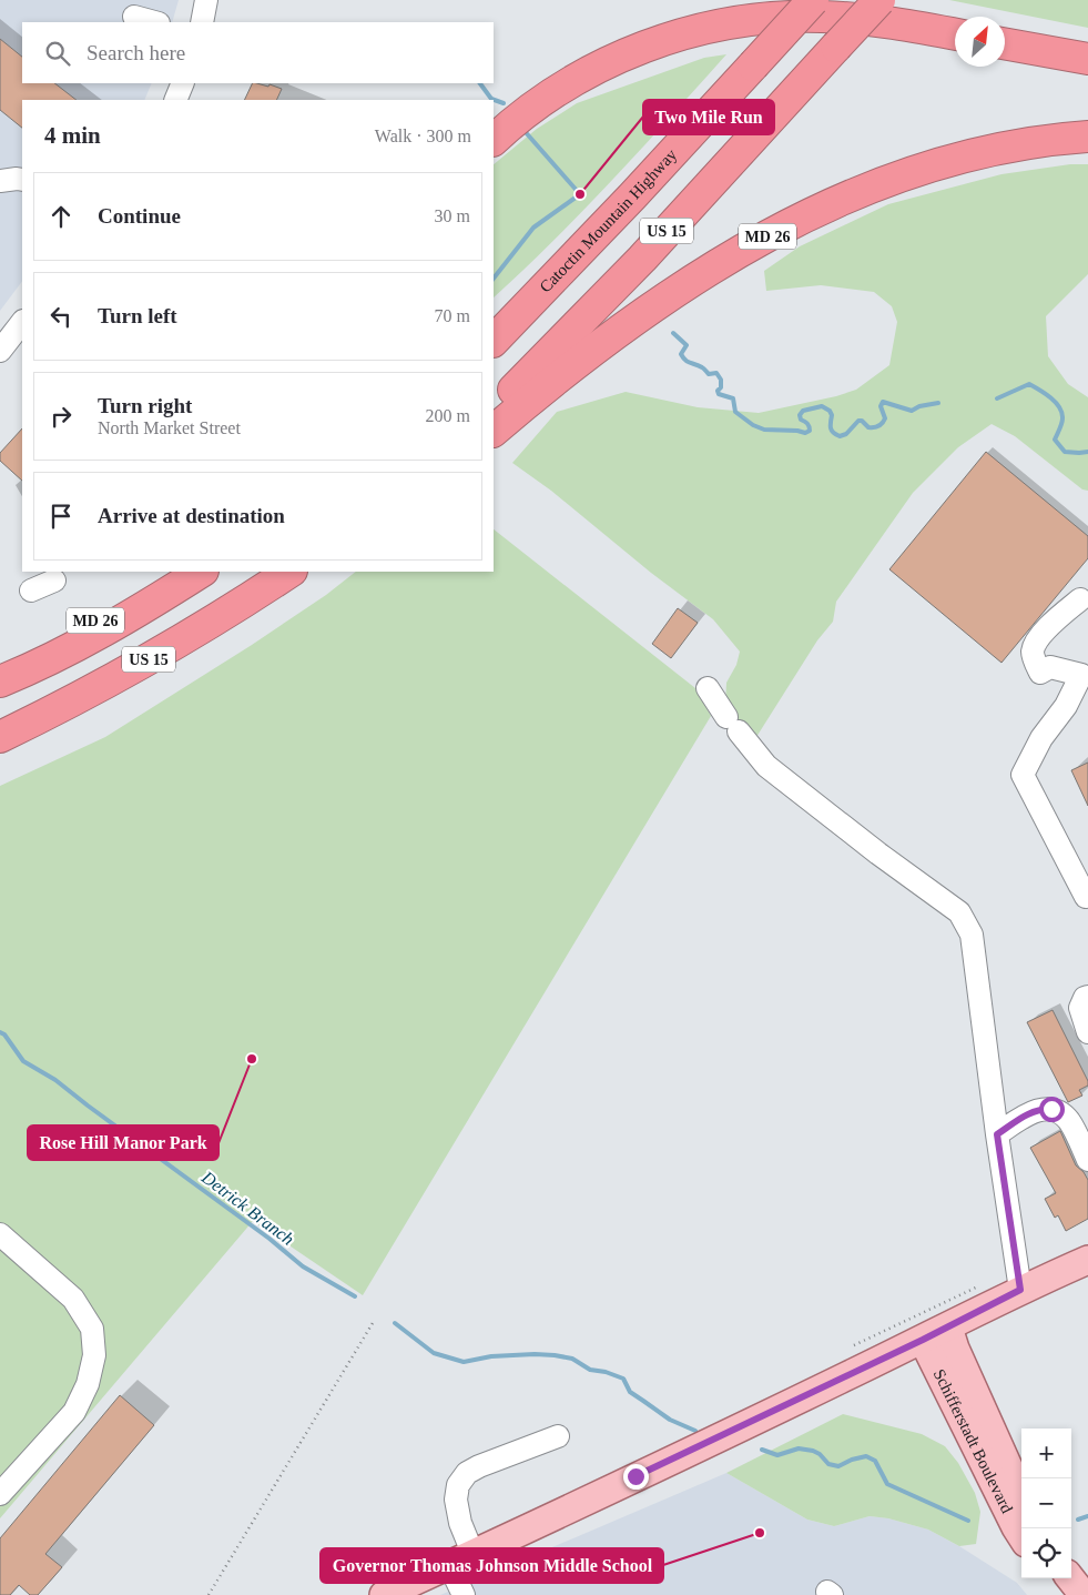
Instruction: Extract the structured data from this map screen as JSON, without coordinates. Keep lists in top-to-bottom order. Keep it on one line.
{"streets":{"highway":["Catoctin Mountain Highway","US 15","MD 26"],"main road":["Schifferstadt Boulevard"]},"crossings":[["US 15","MD 26"]],"water":["Detrick Branch"],"places":["Two Mile Run","Rose Hill Manor Park","Governor Thomas Johnson Middle School"],"north":"top right","page":{"search":"Search here","heading":["4 min","Walk · 300 m"],"list":[["Continue","30 m"],["Turn left","70 m"],["Turn right","North Market Street","200 m"],"Arrive at destination"],"map_buttons":["+","−"]}}
